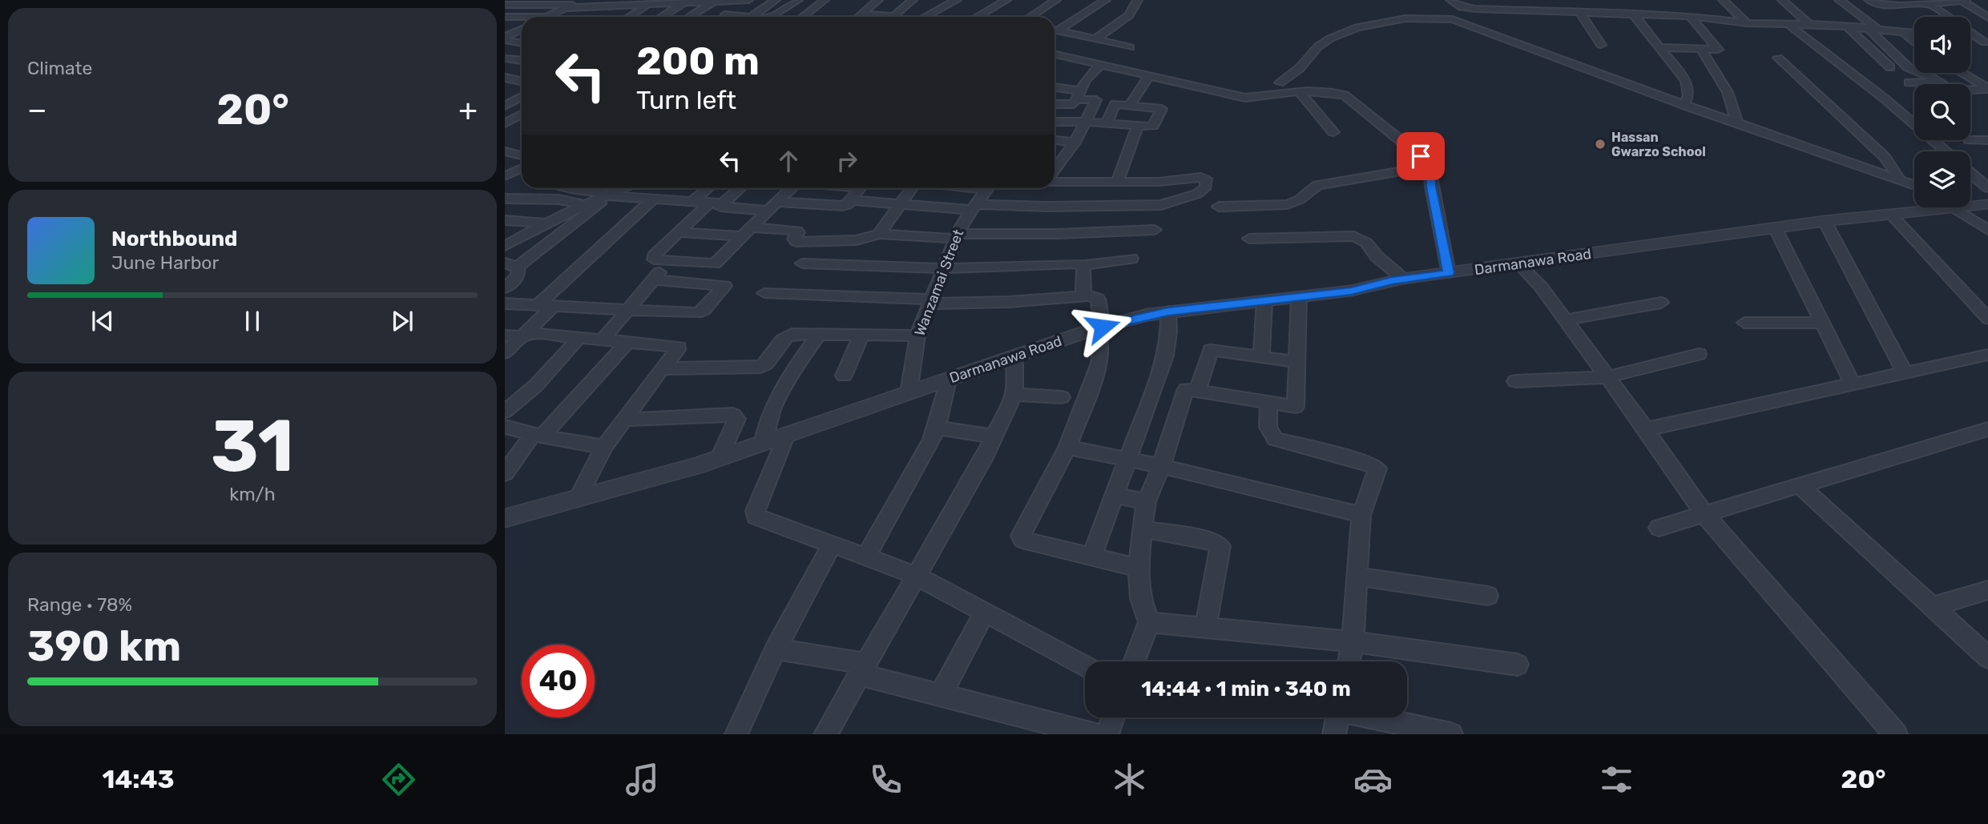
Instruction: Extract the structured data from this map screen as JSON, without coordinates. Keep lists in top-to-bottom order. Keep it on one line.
{"streets":{"street":["Darmanawa Road","Wanzamai Street"]},"crossings":[["Darmanawa Road","Wanzamai Street"]],"places":["Hassan Gwarzo School"],"page":{"tile":["Climate",["31","km/h"],["Range · 78%","390 km"]],"turn":["200 m","Turn left"],"heat":["−","20°","+"],"song":["Northbound","June Harbor"],"limit":"40","trip":"14:44 · 1 min · 340 m","tabs":["14:43","20°"]}}
